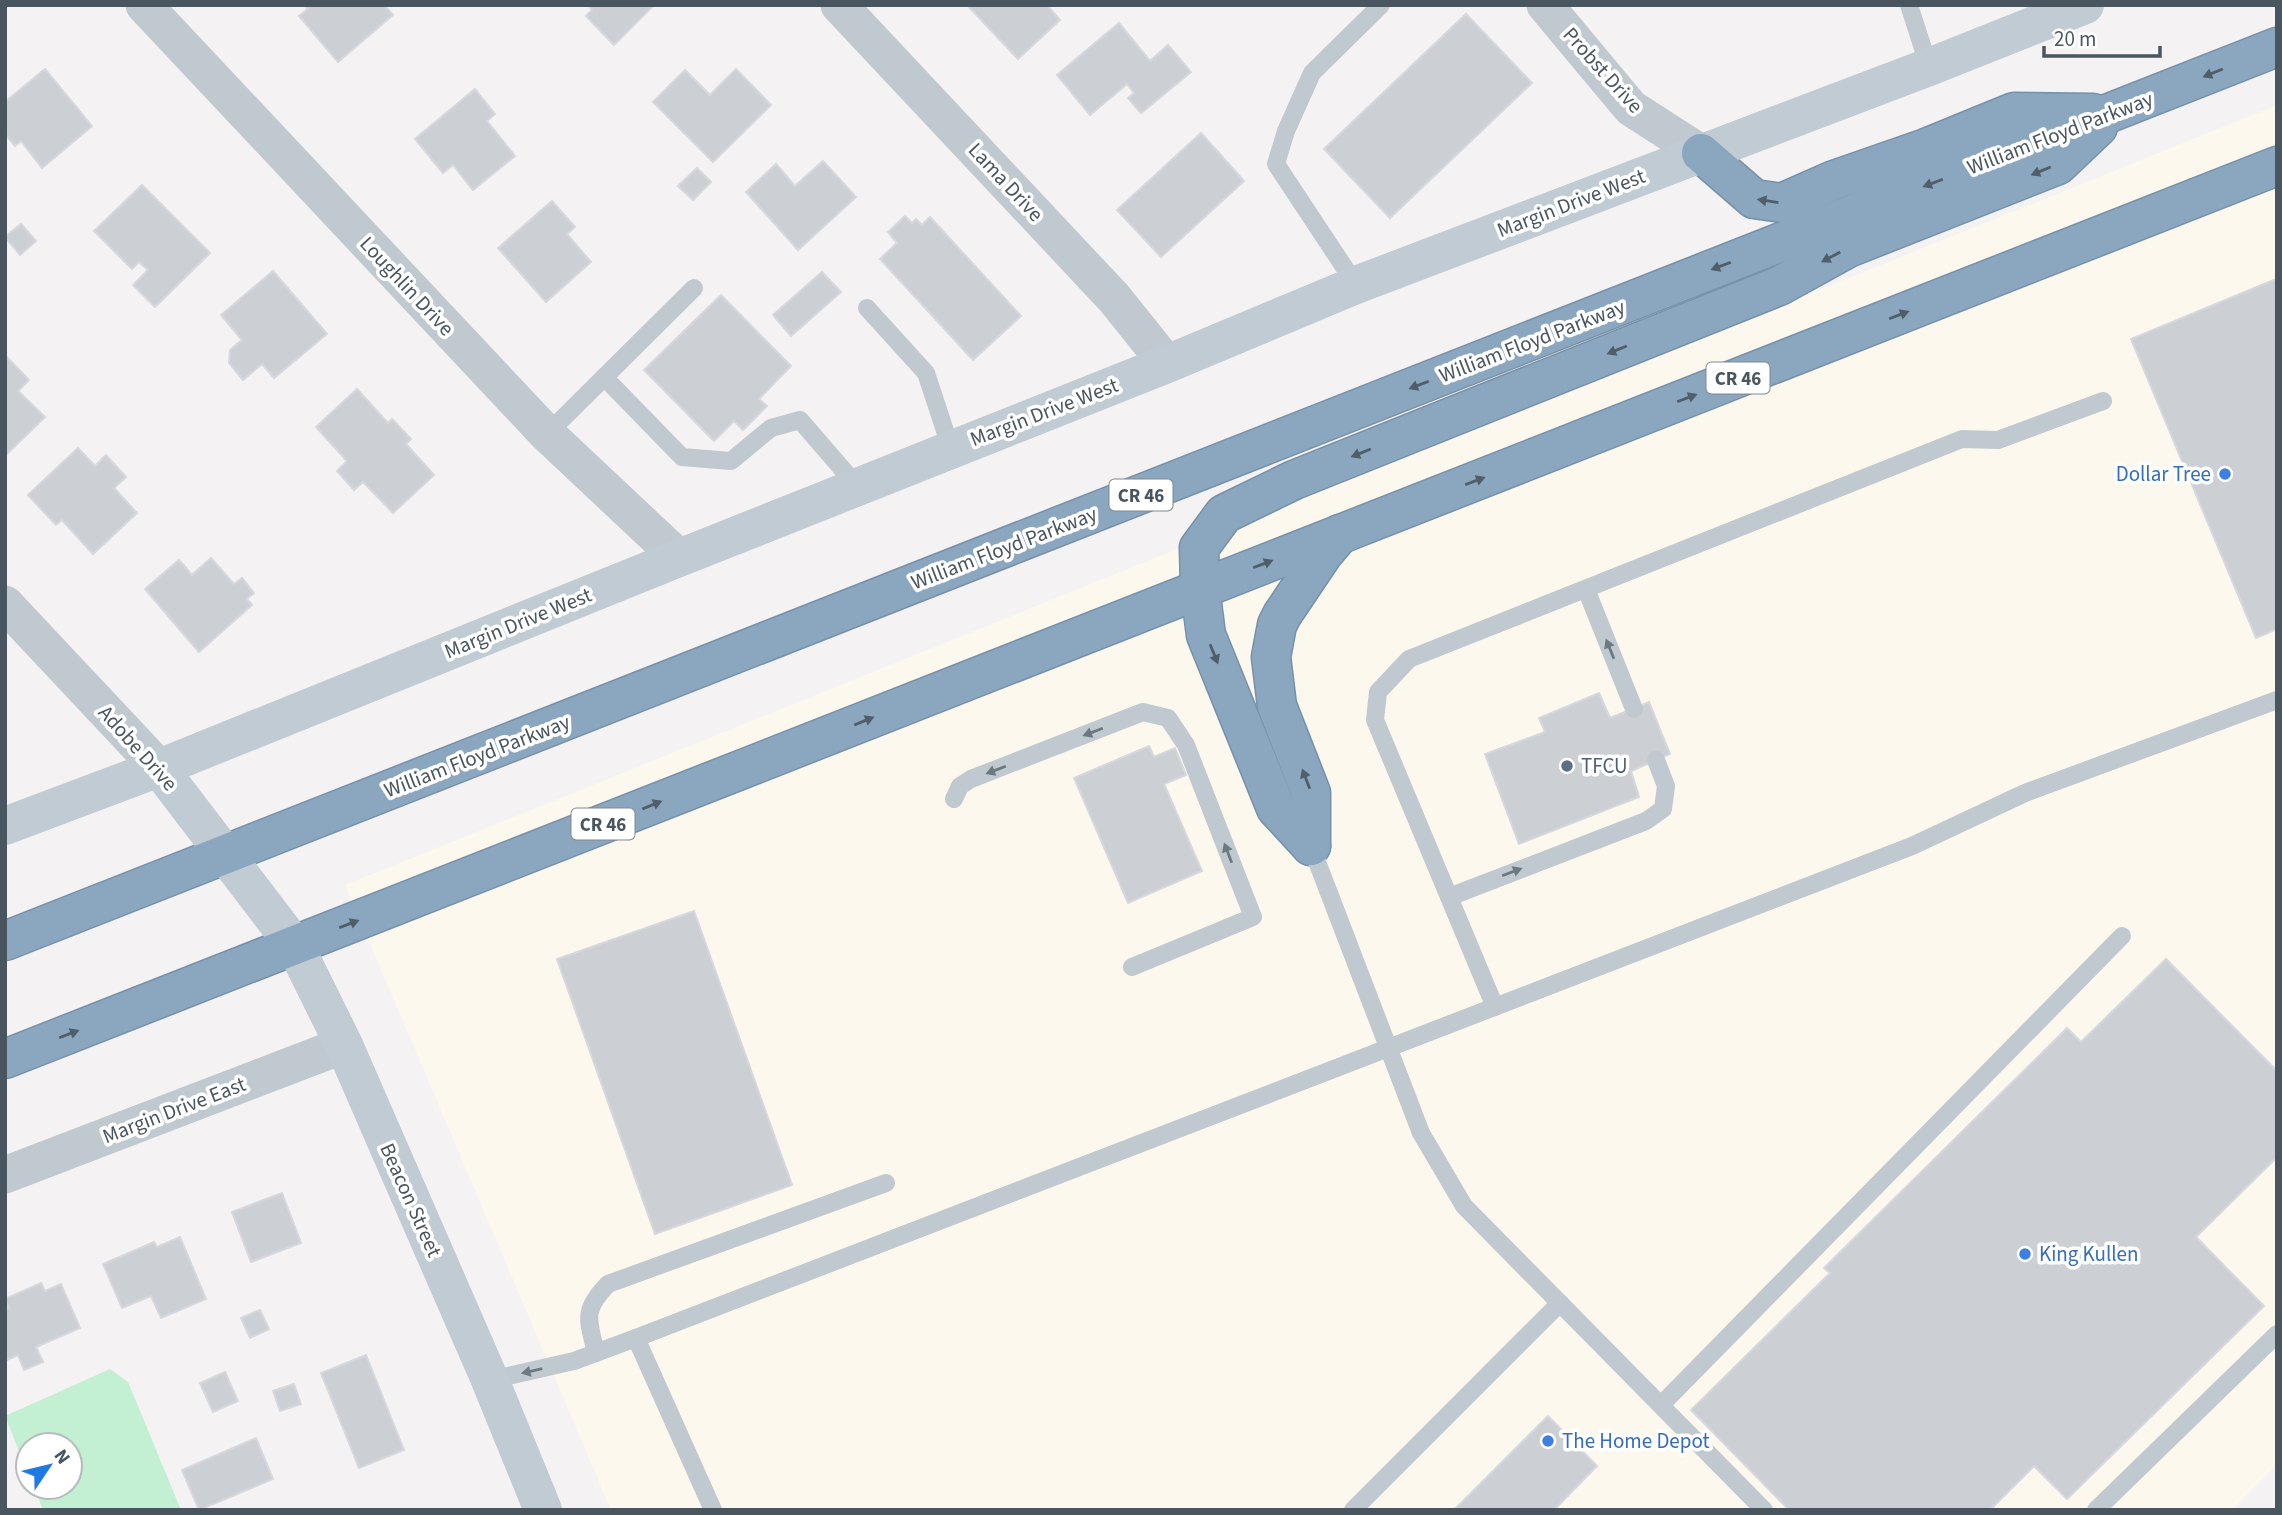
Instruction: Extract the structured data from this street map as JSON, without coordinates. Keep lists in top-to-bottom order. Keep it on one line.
{"streets":{"highway":["William Floyd Parkway","CR 46"],"street":["Probst Drive","Lama Drive","Margin Drive West","Loughlin Drive","Adobe Drive","Margin Drive East","Beacon Street"]},"crossings":[["Probst Drive","Margin Drive West"],["William Floyd Parkway","Adobe Drive"],["Lama Drive","Margin Drive West"],["Margin Drive West","Loughlin Drive"],["Margin Drive West","Adobe Drive"],["CR 46","Beacon Street"],["Adobe Drive","Beacon Street"],["Margin Drive East","Beacon Street"]],"places":["Dollar Tree","TFCU","King Kullen","The Home Depot"],"scale_bar":"20 m","north":"top right"}
